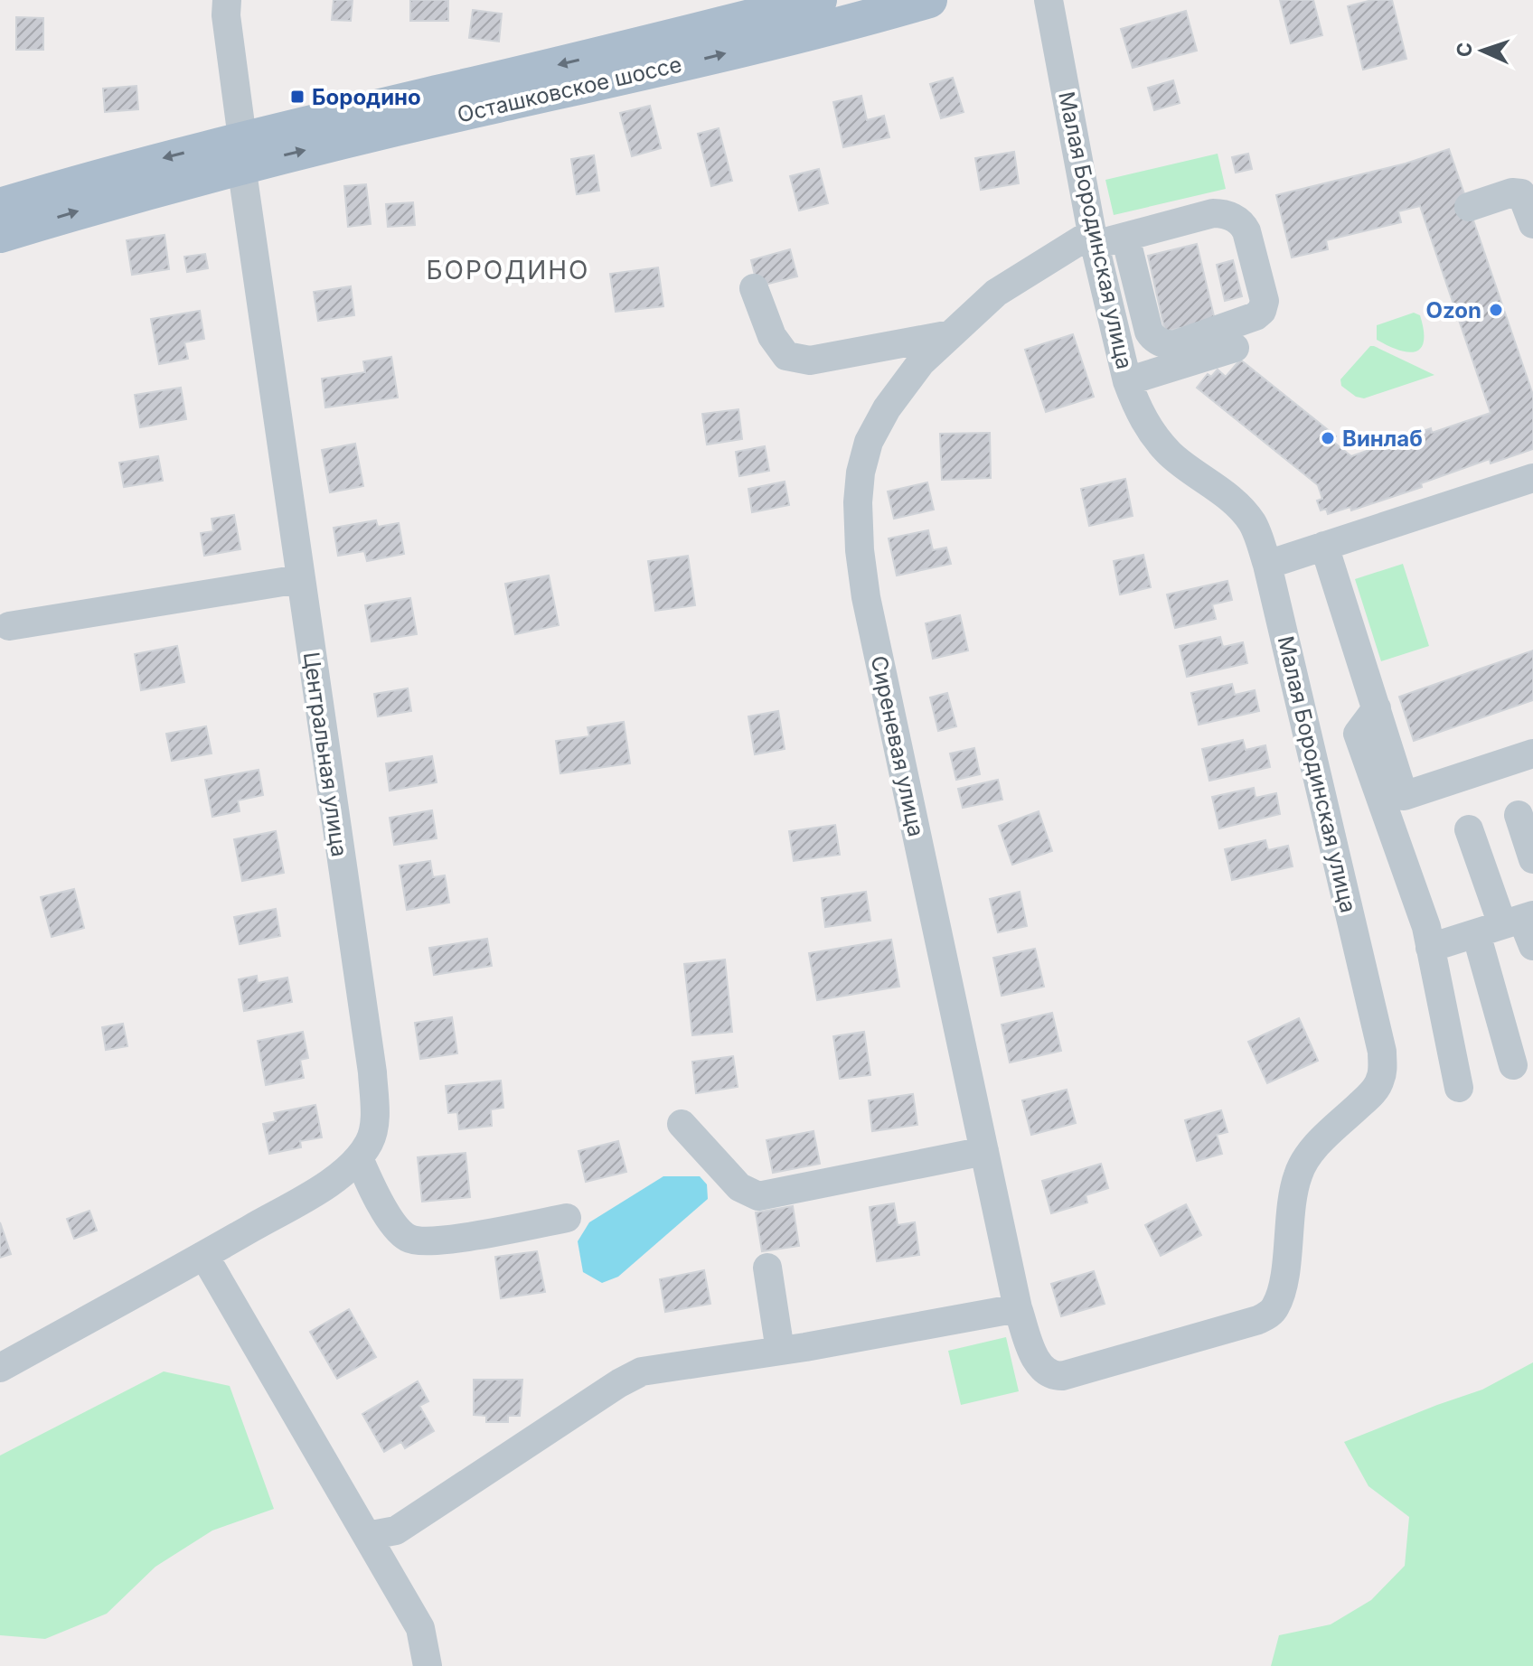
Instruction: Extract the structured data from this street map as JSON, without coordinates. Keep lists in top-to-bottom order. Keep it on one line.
{"streets":{"main road":["Осташковское шоссе"],"street":["Малая Бородинская улица","Сиреневая улица","Центральная улица"]},"crossings":[["Осташковское шоссе","Центральная улица"],["Малая Бородинская улица","Сиреневая улица"]],"districts":["БОРОДИНО"],"places":{"transit":["Бородино"],"other":["Ozon","Винлаб"]},"north":"left"}
